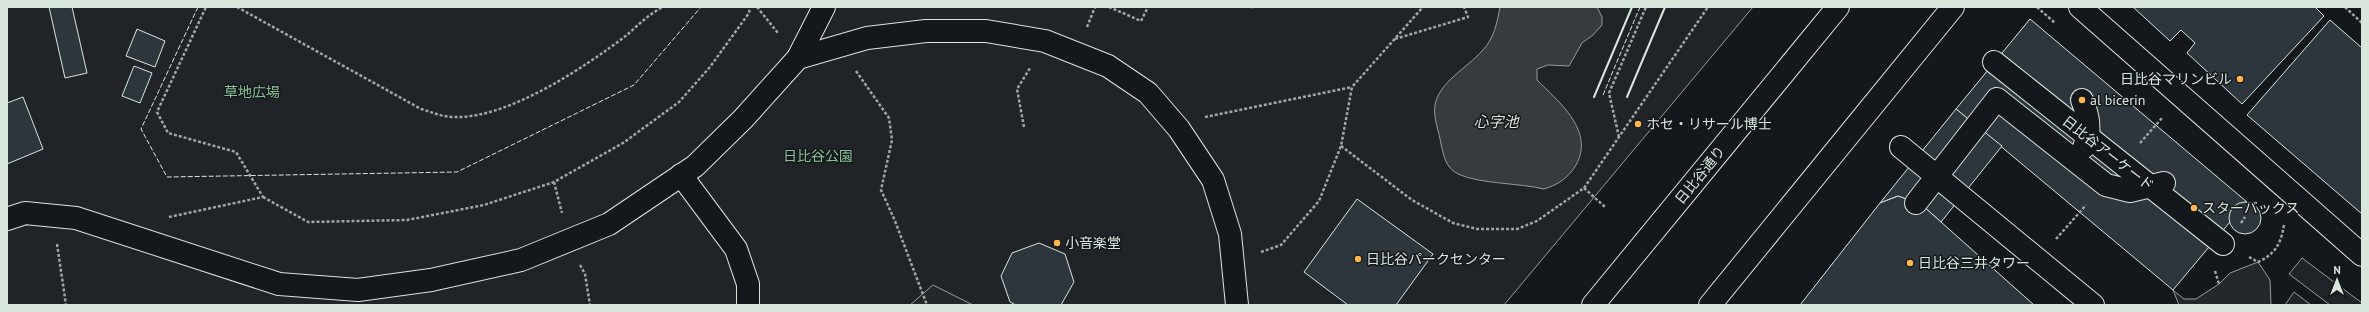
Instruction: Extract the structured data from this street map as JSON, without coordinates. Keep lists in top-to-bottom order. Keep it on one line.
{"streets":{"street":["日比谷アーケード","日比谷通り"]},"water":["心字池"],"parks":["草地広場","日比谷公園"],"places":["日比谷マリンビル","al bicerin","ホセ・リサール博士","スターバックス","小音楽堂","日比谷パークセンター","日比谷三井タワー"],"north":"top"}
